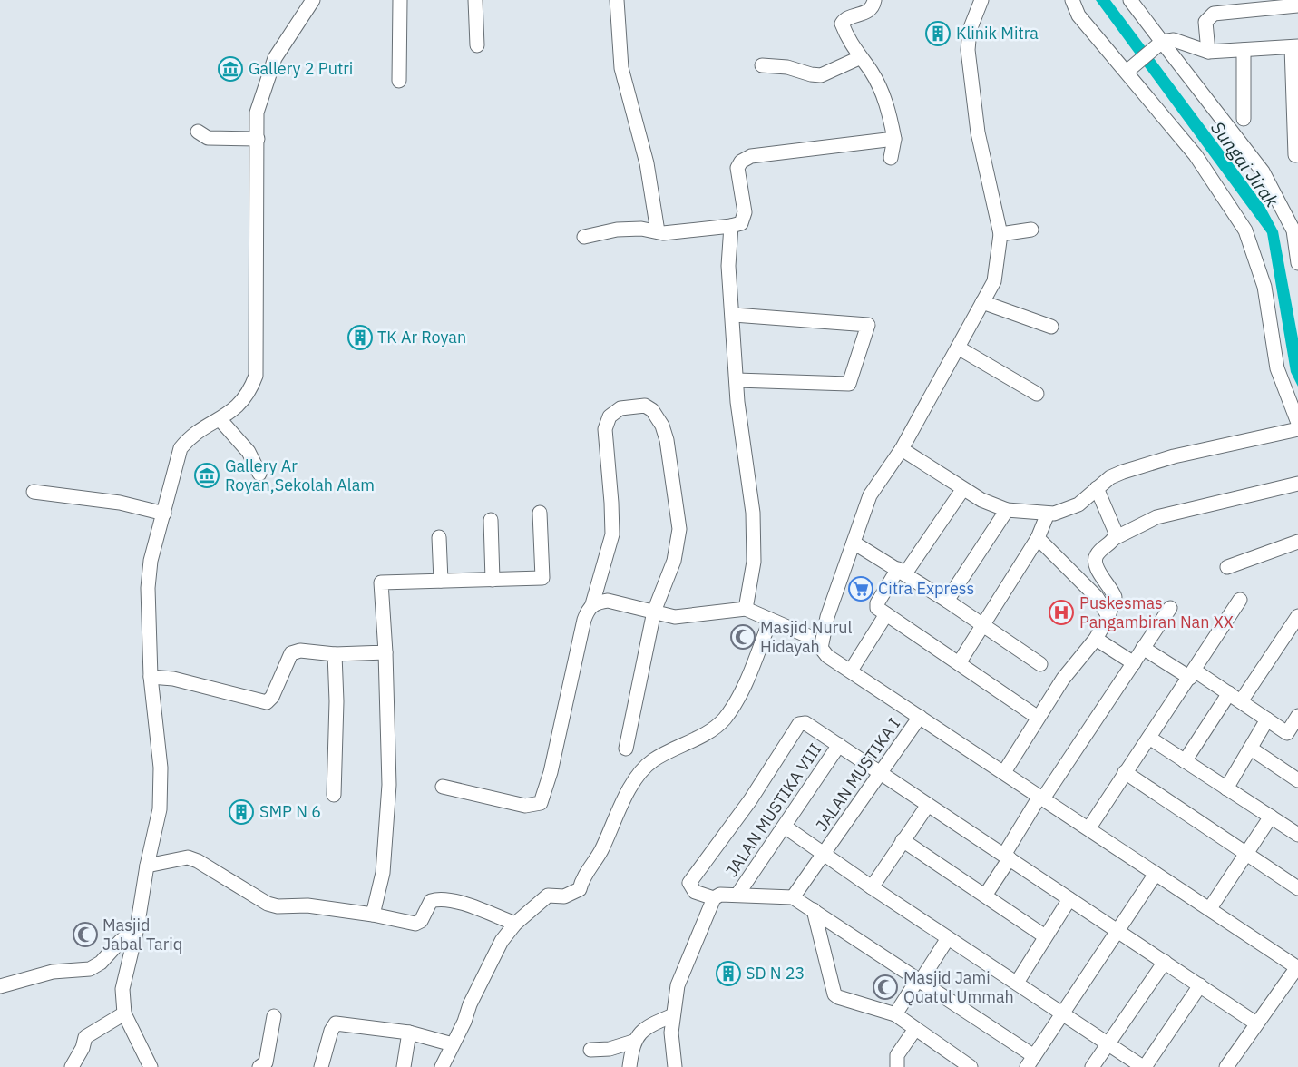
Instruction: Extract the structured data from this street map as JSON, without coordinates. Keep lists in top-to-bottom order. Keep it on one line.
{"streets":{"street":["JALAN MUSTIKA I","JALAN MUSTIKA VIII"]},"water":["Sungai Jirak"],"places":{"building":["Klinik Mitra","TK Ar Royan","SMP N 6","SD N 23"],"museum":["Gallery 2 Putri","Gallery Ar Royan,Sekolah Alam"],"supermarket":["Citra Express"],"hospital":["Puskesmas Pangambiran Nan XX"],"mosque":["Masjid Nurul Hidayah","Masjid Jabal Tariq","Masjid Jami Quatul Ummah"]}}
